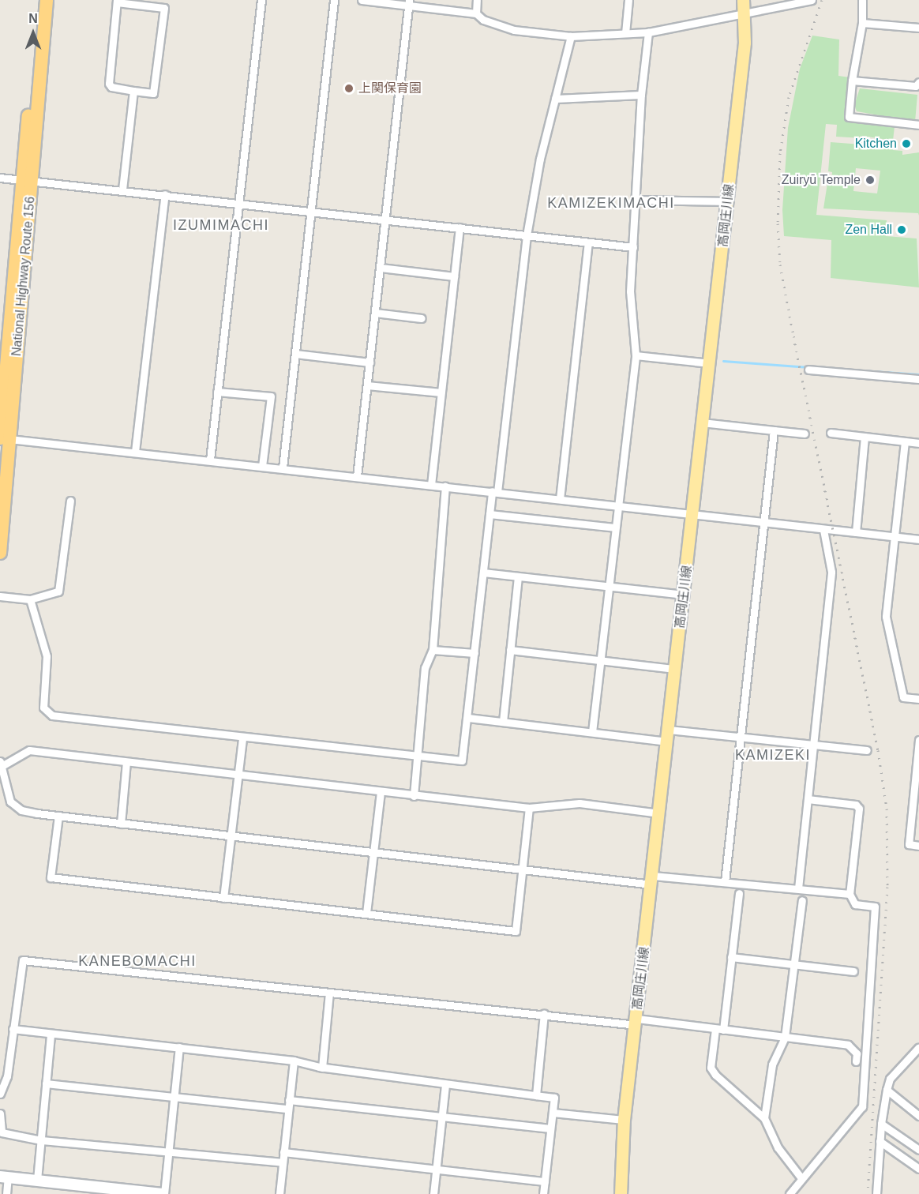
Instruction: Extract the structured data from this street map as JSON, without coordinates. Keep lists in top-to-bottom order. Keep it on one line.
{"streets":{"highway":["National Highway Route 156"],"main road":["高岡庄川線"]},"districts":["KAMIZEKIMACHI","IZUMIMACHI","KAMIZEKI","KANEBOMACHI"],"places":["上関保育園","Kitchen","Zuiryū Temple","Zen Hall"],"north":"top"}
